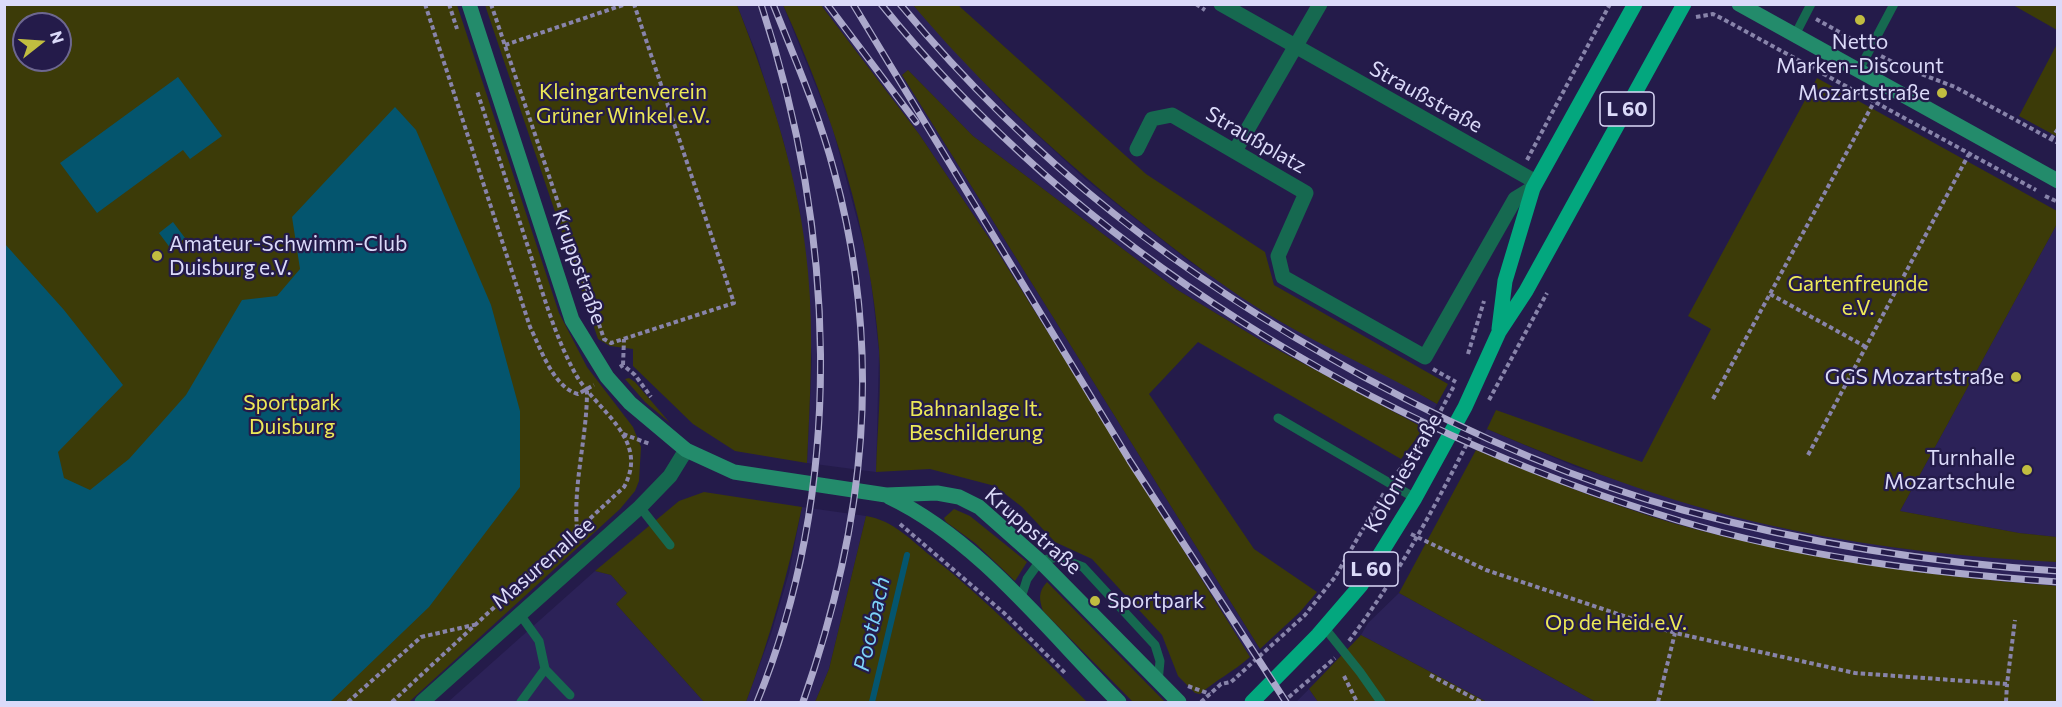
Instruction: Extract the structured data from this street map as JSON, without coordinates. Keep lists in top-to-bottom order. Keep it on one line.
{"streets":{"main road":["L 60","Koloniestraße"],"street":["Straußstraße","Straußplatz","Kruppstraße","Masurenallee"]},"crossings":[["Straußstraße","Koloniestraße"],["Straußplatz","Koloniestraße"],["Kruppstraße","Masurenallee"]],"water":["Pootbach"],"parks":["Kleingartenverein Grüner Winkel e.V.","Gartenfreunde e.V.","Sportpark Duisburg","Bahnanlage lt. Beschilderung","Op de Heid e.V."],"places":["Netto Marken-Discount","Mozartstraße","Amateur-Schwimm-Club Duisburg e.V.","GGS Mozartstraße","Turnhalle Mozartschule","Sportpark"],"north":"right"}
